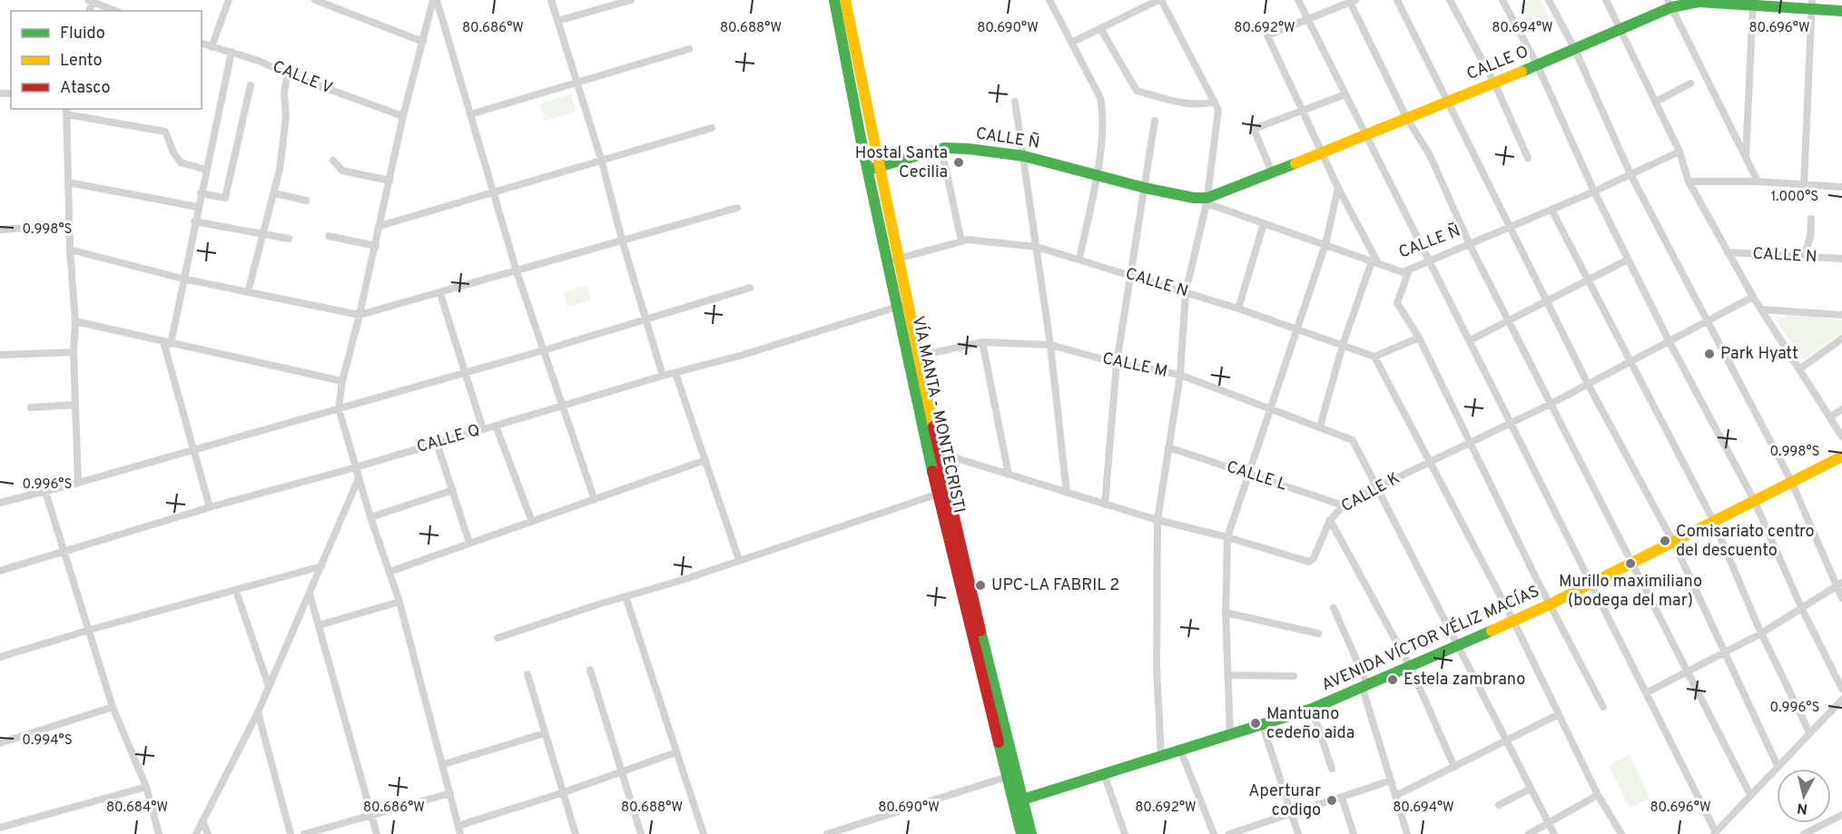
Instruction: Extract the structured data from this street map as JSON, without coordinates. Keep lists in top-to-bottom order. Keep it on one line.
{"streets":{"street":["CALLE O","CALLE V","CALLE Ñ","CALLE N","CALLE M","VÍA MANTA - MONTECRISTI","CALLE Q","CALLE L","CALLE K","AVENIDA VÍCTOR VÉLIZ MACÍAS"]},"crossings":[["CALLE O","CALLE Ñ"],["CALLE Ñ","VÍA MANTA - MONTECRISTI"],["CALLE N","VÍA MANTA - MONTECRISTI"],["CALLE M","VÍA MANTA - MONTECRISTI"],["CALLE M","CALLE K"],["VÍA MANTA - MONTECRISTI","CALLE Q"],["VÍA MANTA - MONTECRISTI","CALLE K"],["VÍA MANTA - MONTECRISTI","AVENIDA VÍCTOR VÉLIZ MACÍAS"],["CALLE L","CALLE K"]],"places":["Hostal Santa Cecilia","Park Hyatt","Comisariato centro del descuento","Murillo maximiliano (bodega del mar)","UPC-LA FABRIL 2","Estela zambrano","Mantuano cedeño aida","Aperturar codigo"],"legend":["Fluido","Lento","Atasco"],"north":"bottom","coordinates":["80.686°W","80.688°W","80.690°W","80.692°W","80.694°W","80.696°W","1.000°S","0.998°S","0.996°S","0.994°S","80.684°W"]}
